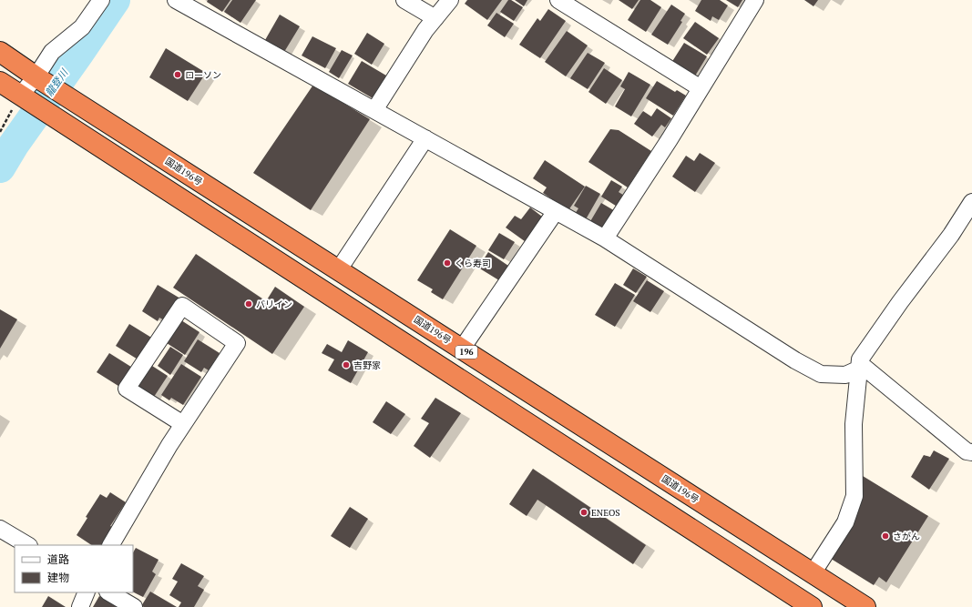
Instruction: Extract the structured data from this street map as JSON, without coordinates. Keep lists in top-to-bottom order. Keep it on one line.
{"streets":{"highway":["国道196号","196"]},"water":["龍登川"],"places":["ローソン","くら寿司","バリイン","吉野家","ENEOS","さがん"],"legend":["道路","建物"]}
